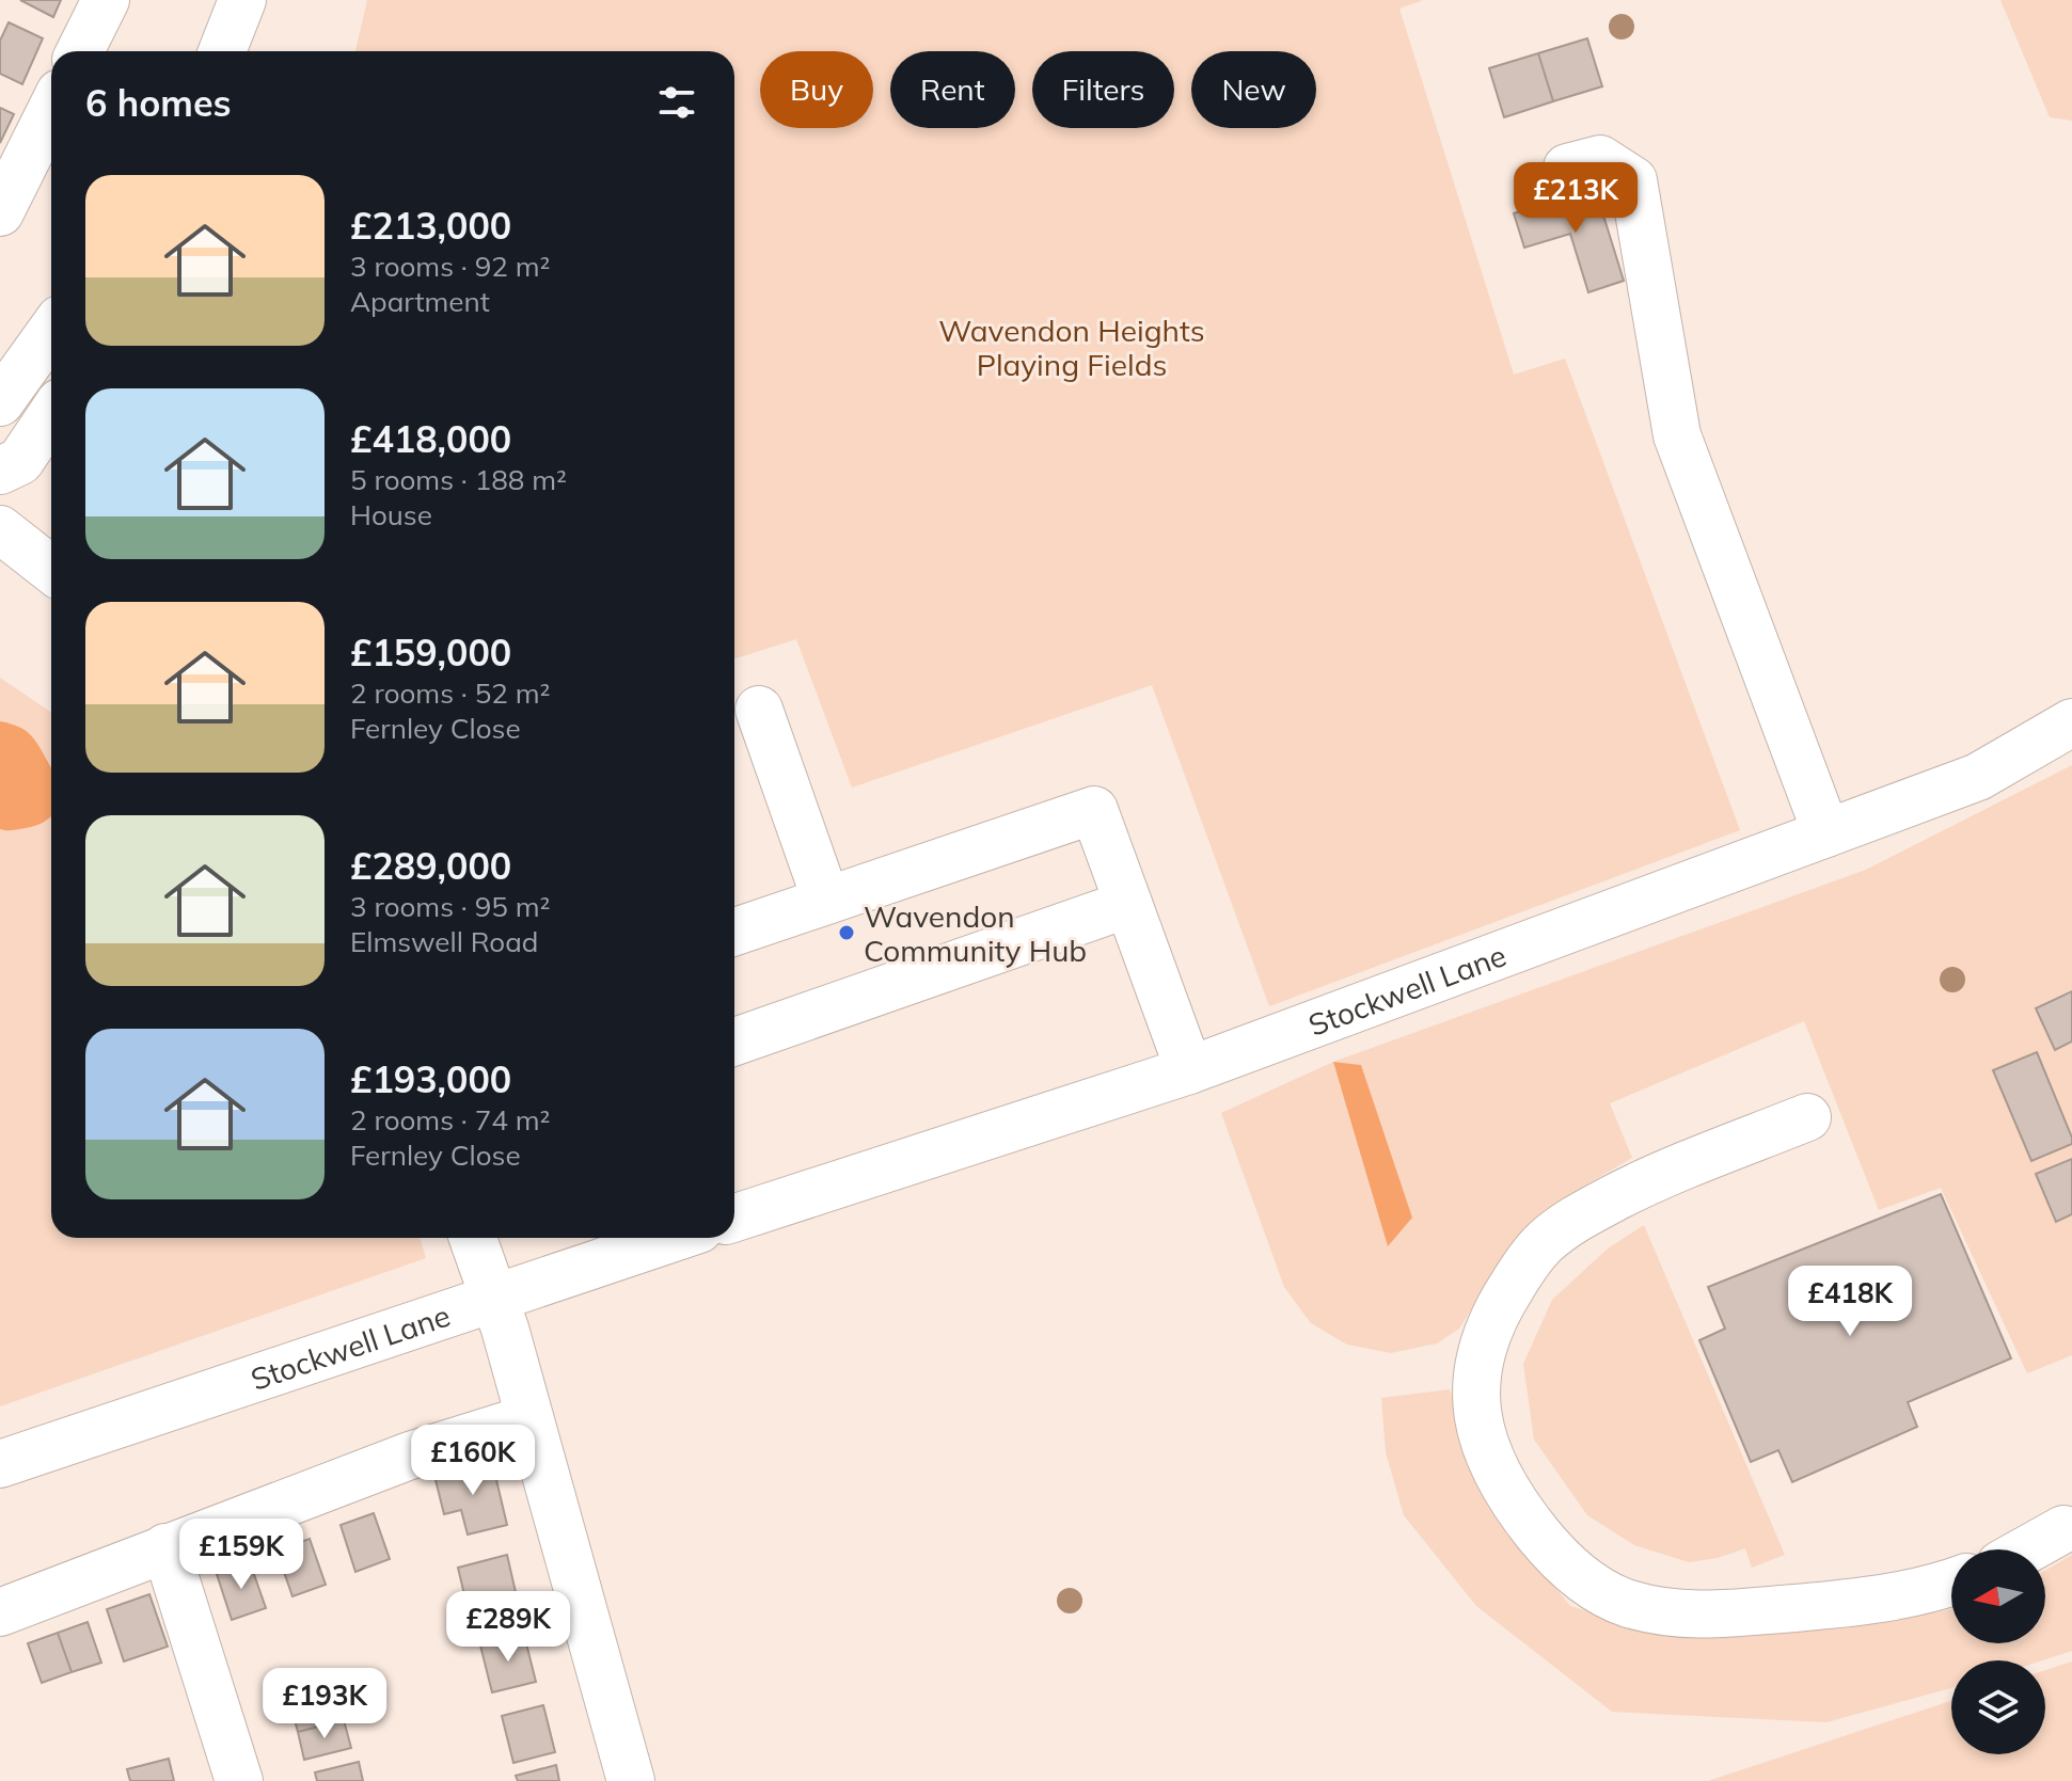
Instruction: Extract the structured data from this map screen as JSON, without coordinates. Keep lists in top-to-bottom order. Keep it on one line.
{"streets":{"street":["Stockwell Lane"]},"parks":["Wavendon Heights Playing Fields"],"places":["Wavendon Community Hub"],"north":"left","page":{"chip":["Buy","Rent","Filters","New"],"heading":"6 homes","list":[{"name":"£213,000","note":"3 rooms · 92 m² · Apartment"},{"name":"£418,000","note":"5 rooms · 188 m² · House"},{"name":"£159,000","note":"2 rooms · 52 m² · Fernley Close"},{"name":"£289,000","note":"3 rooms · 95 m² · Elmswell Road"},{"name":"£193,000","note":"2 rooms · 74 m² · Fernley Close"}],"price":["£213K","£418K","£160K","£159K","£289K","£193K"]}}
